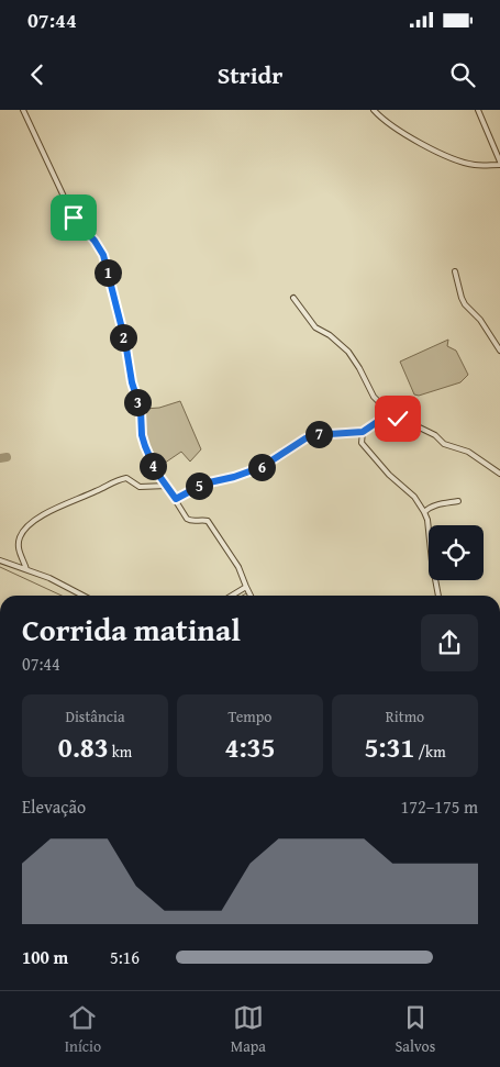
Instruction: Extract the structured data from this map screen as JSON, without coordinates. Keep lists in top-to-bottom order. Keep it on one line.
{"page":{"status":"07:44","header":"Stridr","pins":["1","2","3","7","4","6","5"],"heading":["Corrida matinal","07:44"],"stats":[["Distância","0.83 km"],["Tempo","4:35"],["Ritmo","5:31 /km"]],"chart":["Elevação","172–175 m"],"list":[{"name":"100 m","note":"5:16"}],"tabs":["Início","Mapa","Salvos"]}}
